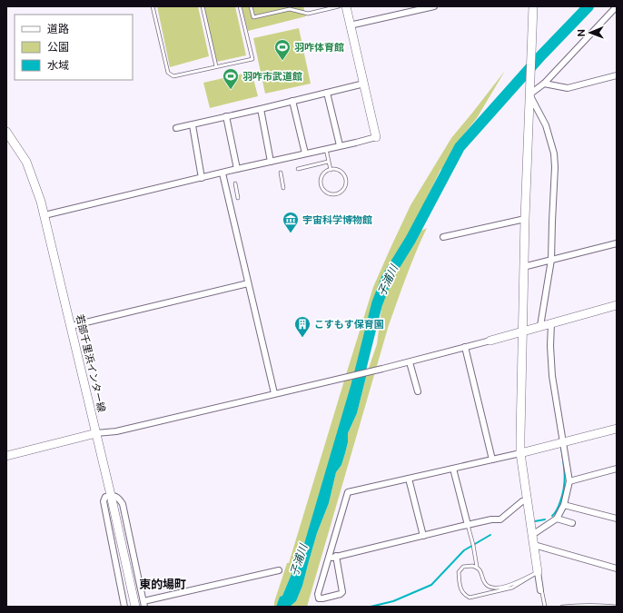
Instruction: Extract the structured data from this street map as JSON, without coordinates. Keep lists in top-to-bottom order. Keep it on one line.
{"streets":{"street":["若部千里浜インター線"]},"districts":["東的場町"],"water":["子浦川"],"places":{"sports":["羽咋体育館","羽咋市武道館"],"museum":["宇宙科学博物館"],"building":["こすもす保育園"]},"legend":["道路","公園","水域"],"north":"left"}
